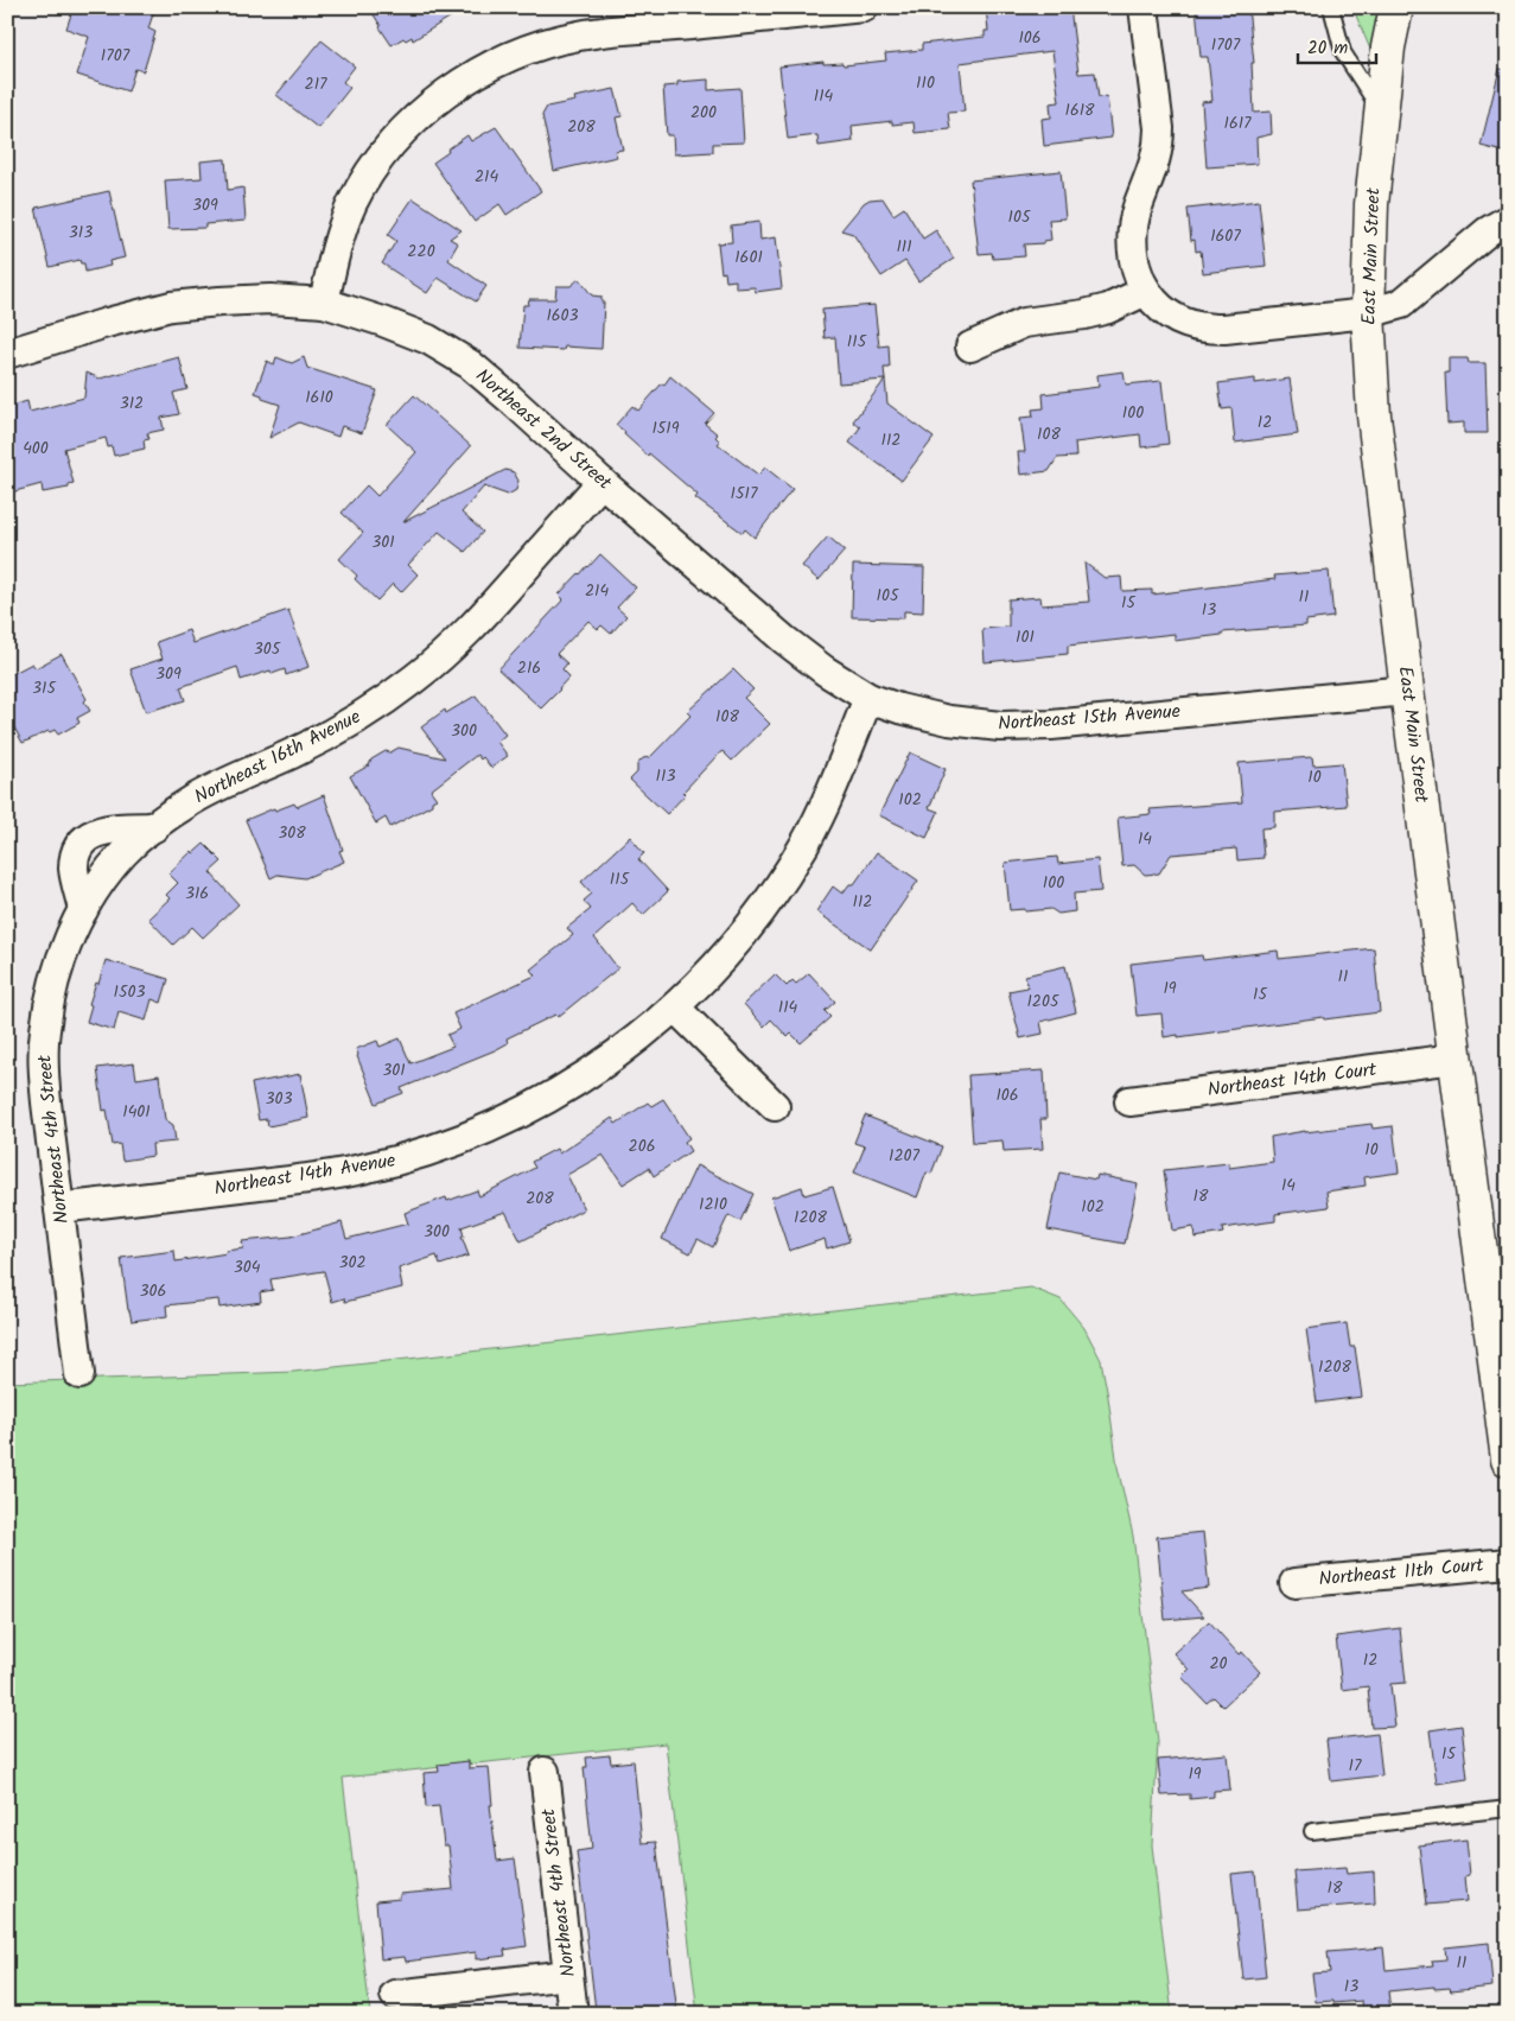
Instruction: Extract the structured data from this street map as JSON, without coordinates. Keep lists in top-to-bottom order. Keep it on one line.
{"streets":{"main road":["East Main Street"],"street":["Northeast 2nd Street","Northeast 15th Avenue","Northeast 16th Avenue","Northeast 14th Court","Northeast 4th Street","Northeast 14th Avenue","Northeast 11th Court"]},"crossings":[["East Main Street","Northeast 15th Avenue"],["East Main Street","Northeast 14th Court"],["Northeast 2nd Street","Northeast 15th Avenue"],["Northeast 2nd Street","Northeast 16th Avenue"],["Northeast 15th Avenue","Northeast 14th Avenue"],["Northeast 16th Avenue","Northeast 4th Street"],["Northeast 4th Street","Northeast 14th Avenue"]],"house_numbers":["106","1707","1707","110","217","114","1618","200","1617","208","214","309","105","313","1607","111","220","1601","1603","115","1610","312","100","12","1519","108","112","400","1517","301","214","105","11","15","13","101","305","216","309","315","108","300","113","10","102","308","14","115","100","316","112","11","19","1503","15","1205","114","301","106","303","1401","206","10","1207","14","18","208","1210","102","1208","300","302","304","306","1208","12","20","15","17","19","18","11","13"],"scale_bar":"20 m"}
